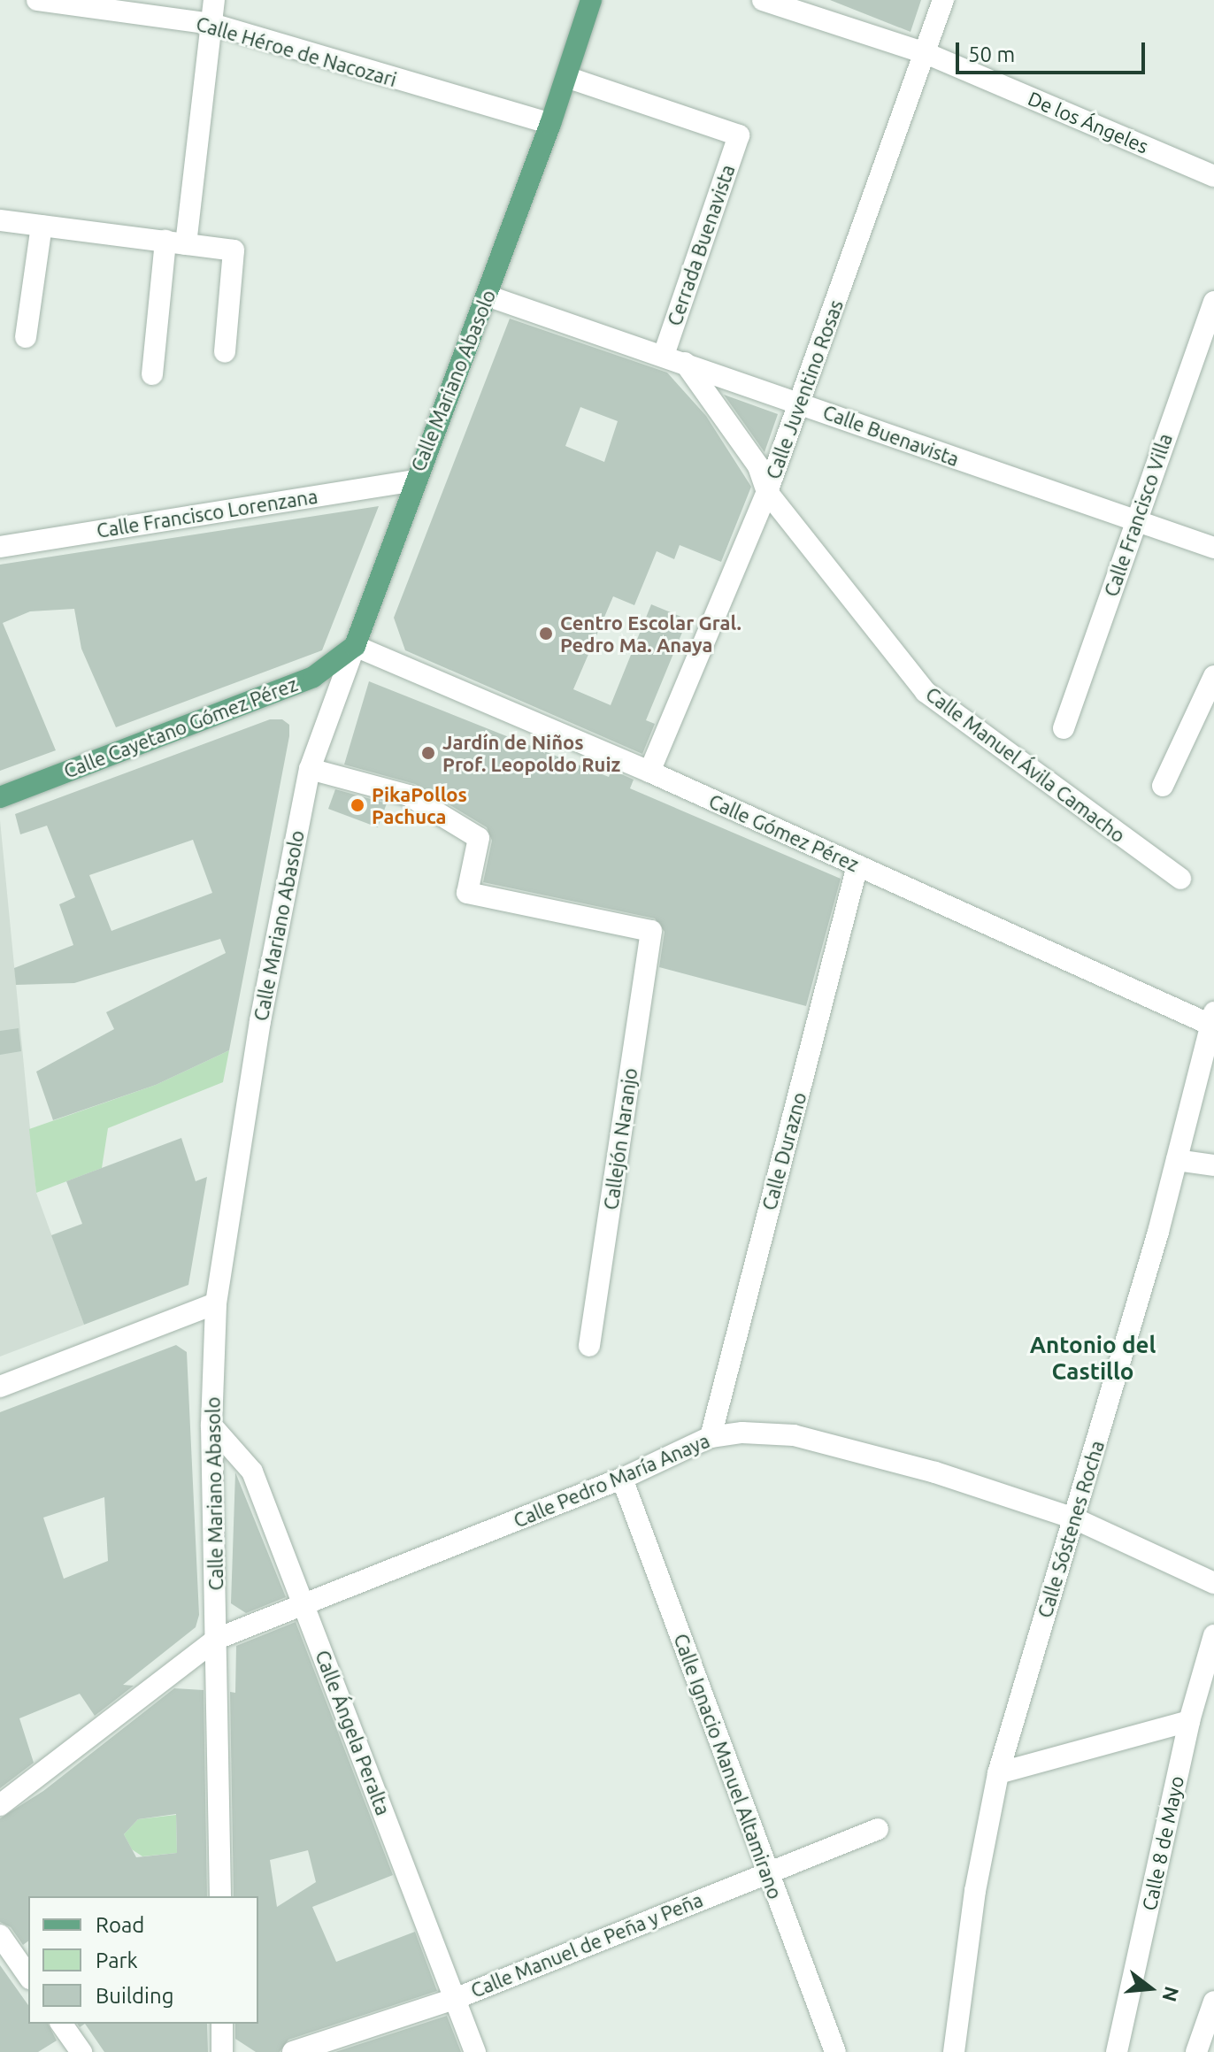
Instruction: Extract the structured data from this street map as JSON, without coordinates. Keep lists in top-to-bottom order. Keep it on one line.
{"streets":{"main road":["Calle Mariano Abasolo","Calle Cayetano Gómez Pérez"],"street":["Calle Héroe de Nacozari","De los Ángeles","Cerrada Buenavista","Calle Juventino Rosas","Calle Buenavista","Calle Francisco Lorenzana","Calle Francisco Villa","Calle Manuel Ávila Camacho","Calle Gómez Pérez","Callejón Naranjo","Calle Durazno","Calle Pedro María Anaya","Calle Sóstenes Rocha","Calle Ángela Peralta","Calle Ignacio Manuel Altamirano","Calle 8 de Mayo","Calle Manuel de Peña y Peña"]},"crossings":[["Calle Héroe de Nacozari","Calle Mariano Abasolo"],["De los Ángeles","Calle Juventino Rosas"],["Cerrada Buenavista","Calle Mariano Abasolo"],["Cerrada Buenavista","Calle Buenavista"],["Calle Mariano Abasolo","Calle Buenavista"],["Calle Mariano Abasolo","Calle Francisco Lorenzana"],["Calle Mariano Abasolo","Calle Cayetano Gómez Pérez"],["Calle Mariano Abasolo","Calle Gómez Pérez"],["Calle Mariano Abasolo","Callejón Naranjo"],["Calle Mariano Abasolo","Calle Pedro María Anaya"],["Calle Mariano Abasolo","Calle Ángela Peralta"],["Calle Juventino Rosas","Calle Buenavista"],["Calle Juventino Rosas","Calle Manuel Ávila Camacho"],["Calle Juventino Rosas","Calle Gómez Pérez"],["Calle Buenavista","Calle Francisco Villa"],["Calle Buenavista","Calle Manuel Ávila Camacho"],["Calle Cayetano Gómez Pérez","Calle Gómez Pérez"],["Calle Gómez Pérez","Calle Durazno"],["Calle Gómez Pérez","Calle Sóstenes Rocha"],["Calle Durazno","Calle Pedro María Anaya"],["Calle Pedro María Anaya","Calle Sóstenes Rocha"],["Calle Pedro María Anaya","Calle Ángela Peralta"],["Calle Pedro María Anaya","Calle Ignacio Manuel Altamirano"],["Calle Ángela Peralta","Calle Manuel de Peña y Peña"],["Calle Ignacio Manuel Altamirano","Calle Manuel de Peña y Peña"]],"districts":["Antonio del Castillo"],"places":["Centro Escolar Gral. Pedro Ma. Anaya","Jardín de Niños Prof. Leopoldo Ruiz","PikaPollos Pachuca"],"legend":["Road","Park","Building"],"scale_bar":"50 m","north":"right"}
